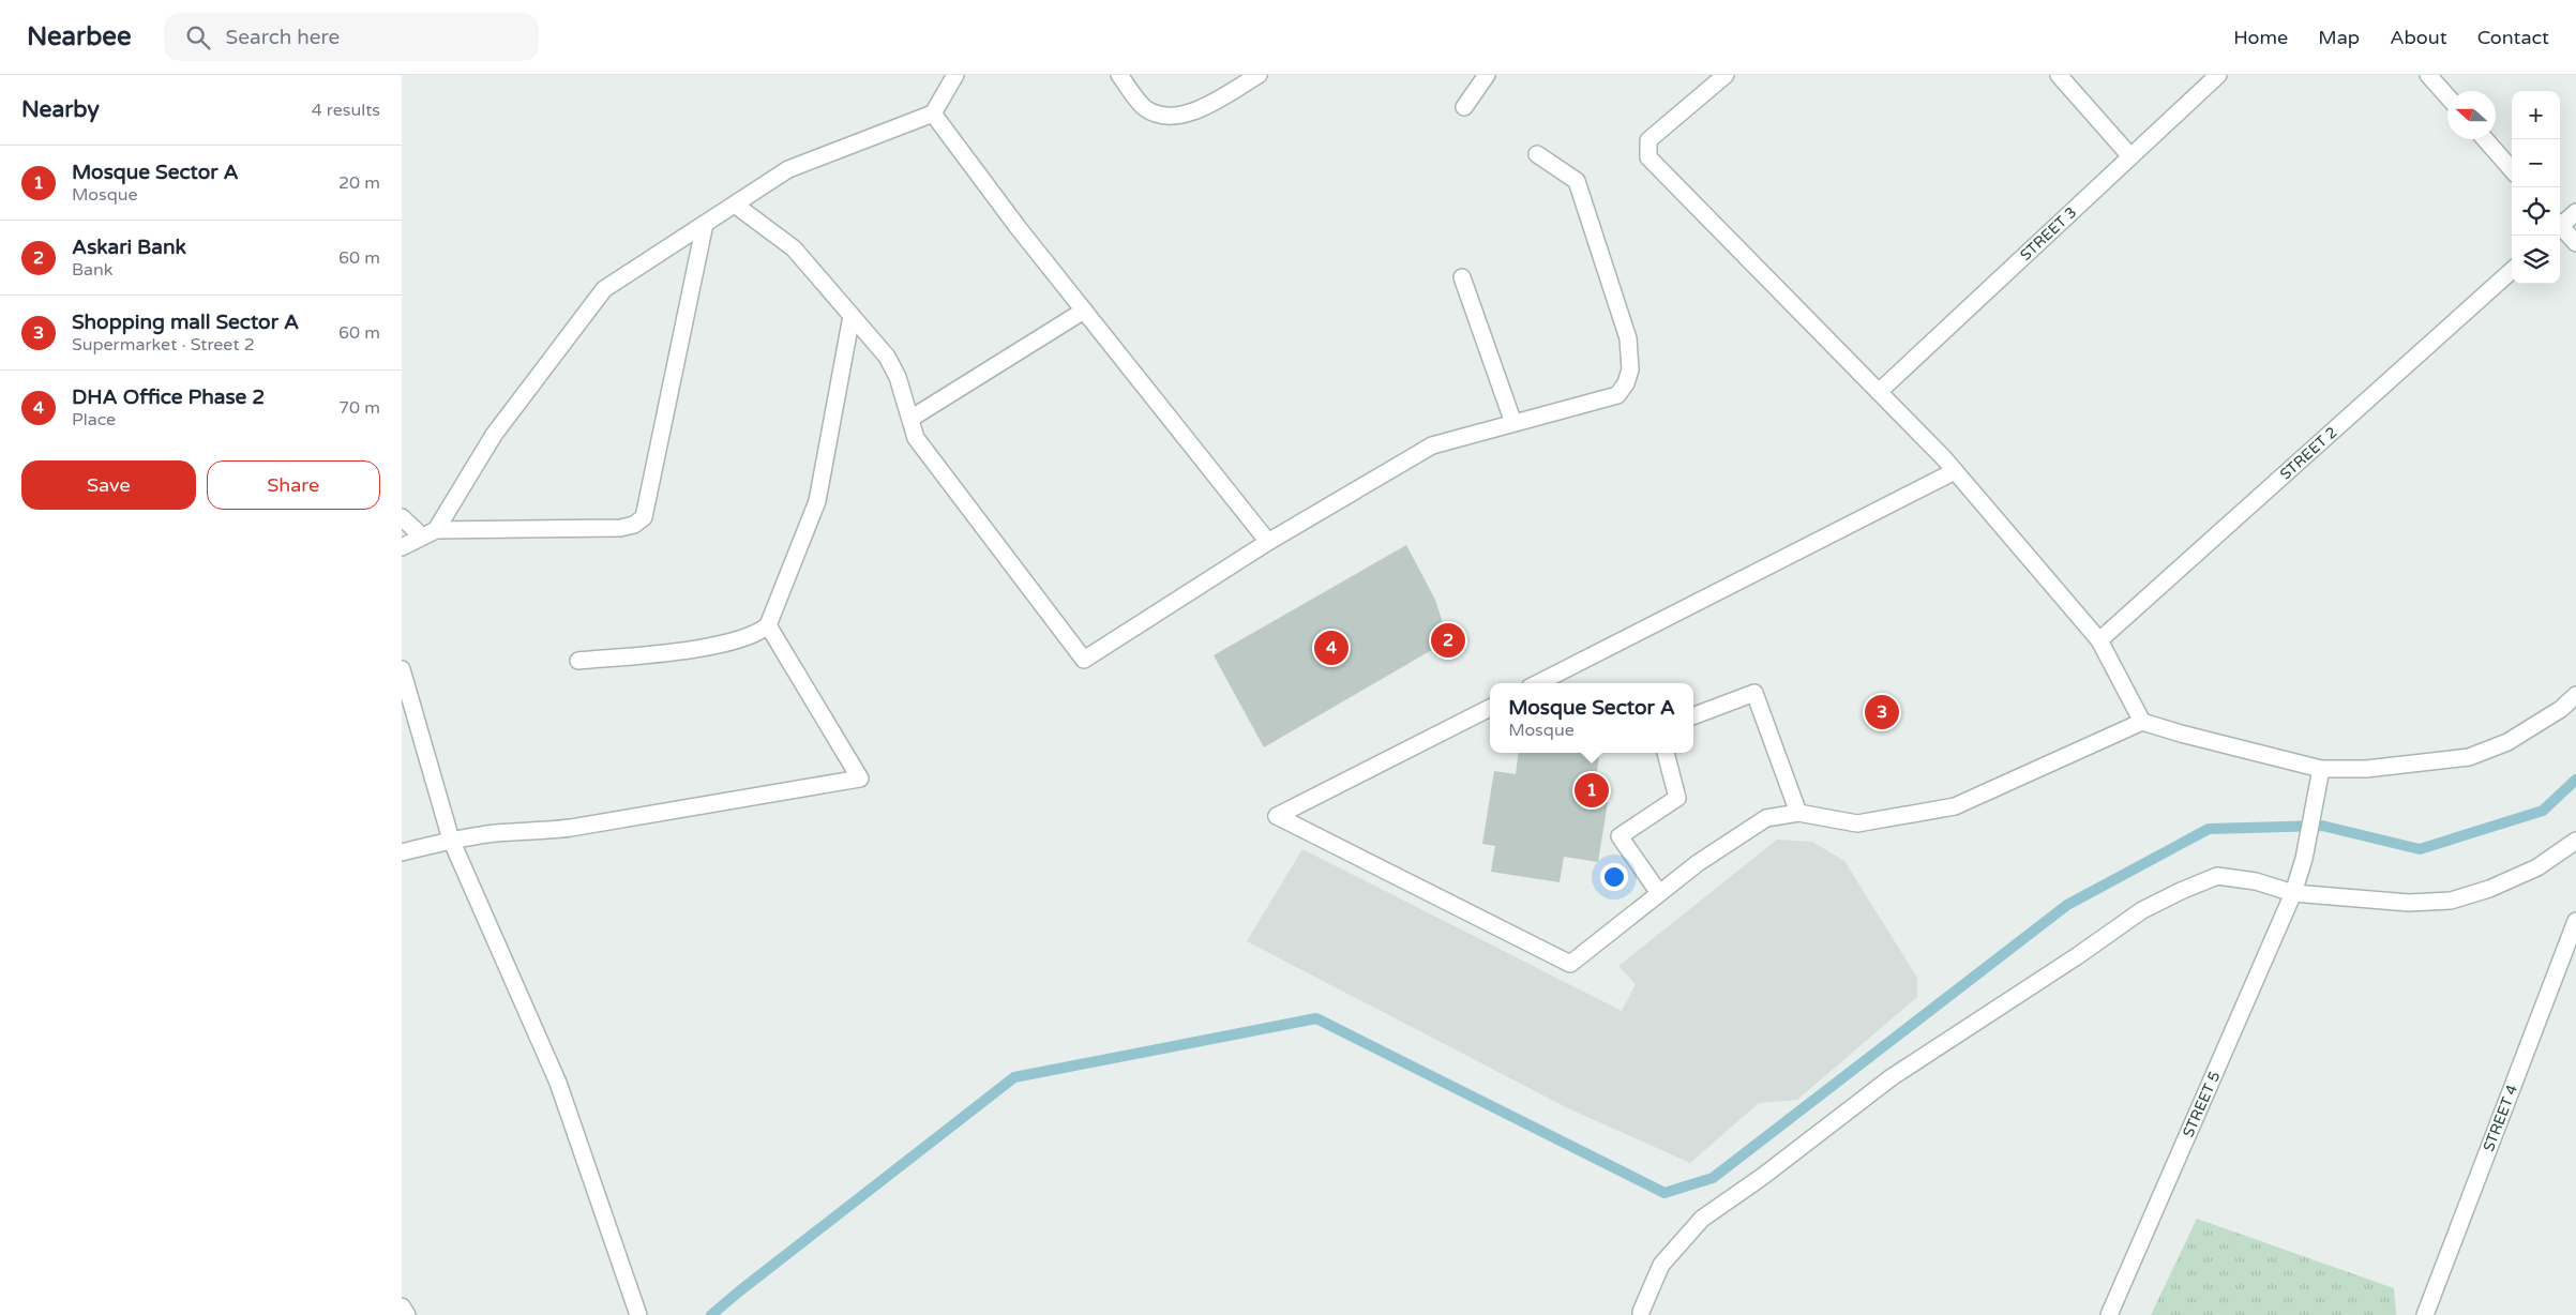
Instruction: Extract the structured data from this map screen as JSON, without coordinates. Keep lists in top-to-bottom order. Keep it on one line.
{"streets":{"street":["STREET 3","STREET 2","STREET 5","STREET 4"]},"north":"left","page":{"header":"Nearbee","search":"Search here","nav":["Home","Map","About","Contact"],"heading":["Nearby","4 results"],"map_buttons":["+","−"],"list":[{"mark":"1","name":"Mosque Sector A","note":"Mosque","value":"20 m"},{"mark":"2","name":"Askari Bank","note":"Bank","value":"60 m"},{"mark":"3","name":"Shopping mall Sector A","note":"Supermarket · Street 2","value":"60 m"},{"mark":"4","name":"DHA Office Phase 2","note":"Place","value":"70 m"}],"buttons":["Save","Share"],"pins":["2","4","3","1"],"popup":["Mosque Sector A","Mosque"]}}
